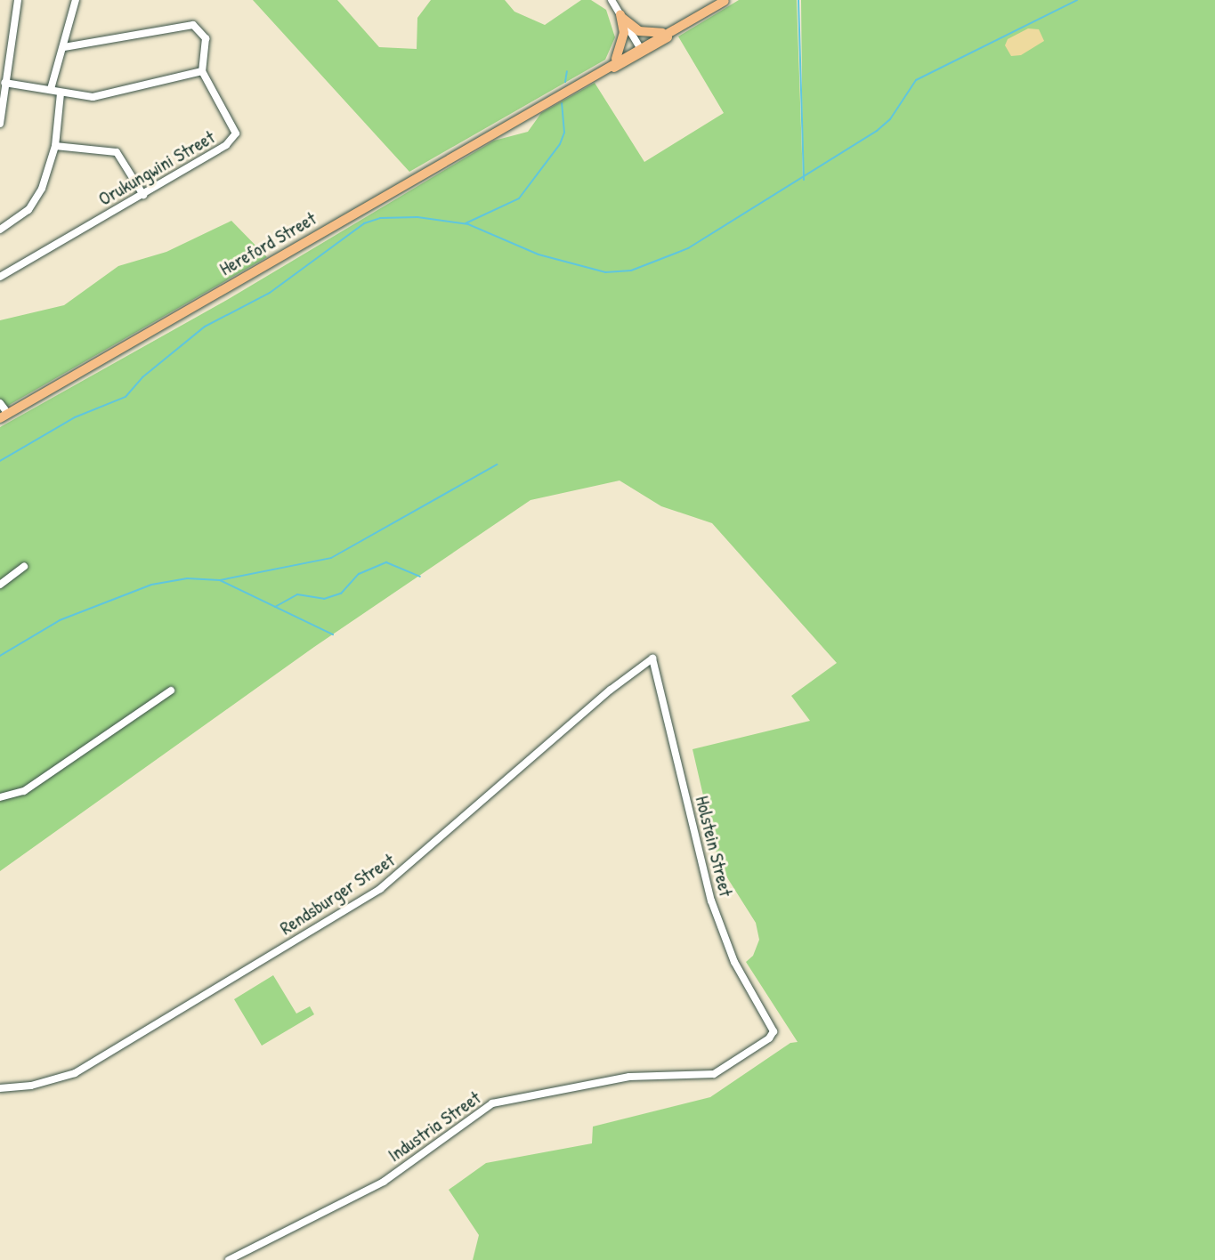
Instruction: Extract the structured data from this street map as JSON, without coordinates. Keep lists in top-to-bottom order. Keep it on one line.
{"streets":{"main road":["Hereford Street"],"street":["Orukungwini Street","Holstein Street","Rendsburger Street","Industria Street"]},"crossings":[["Holstein Street","Rendsburger Street"],["Holstein Street","Industria Street"]]}
